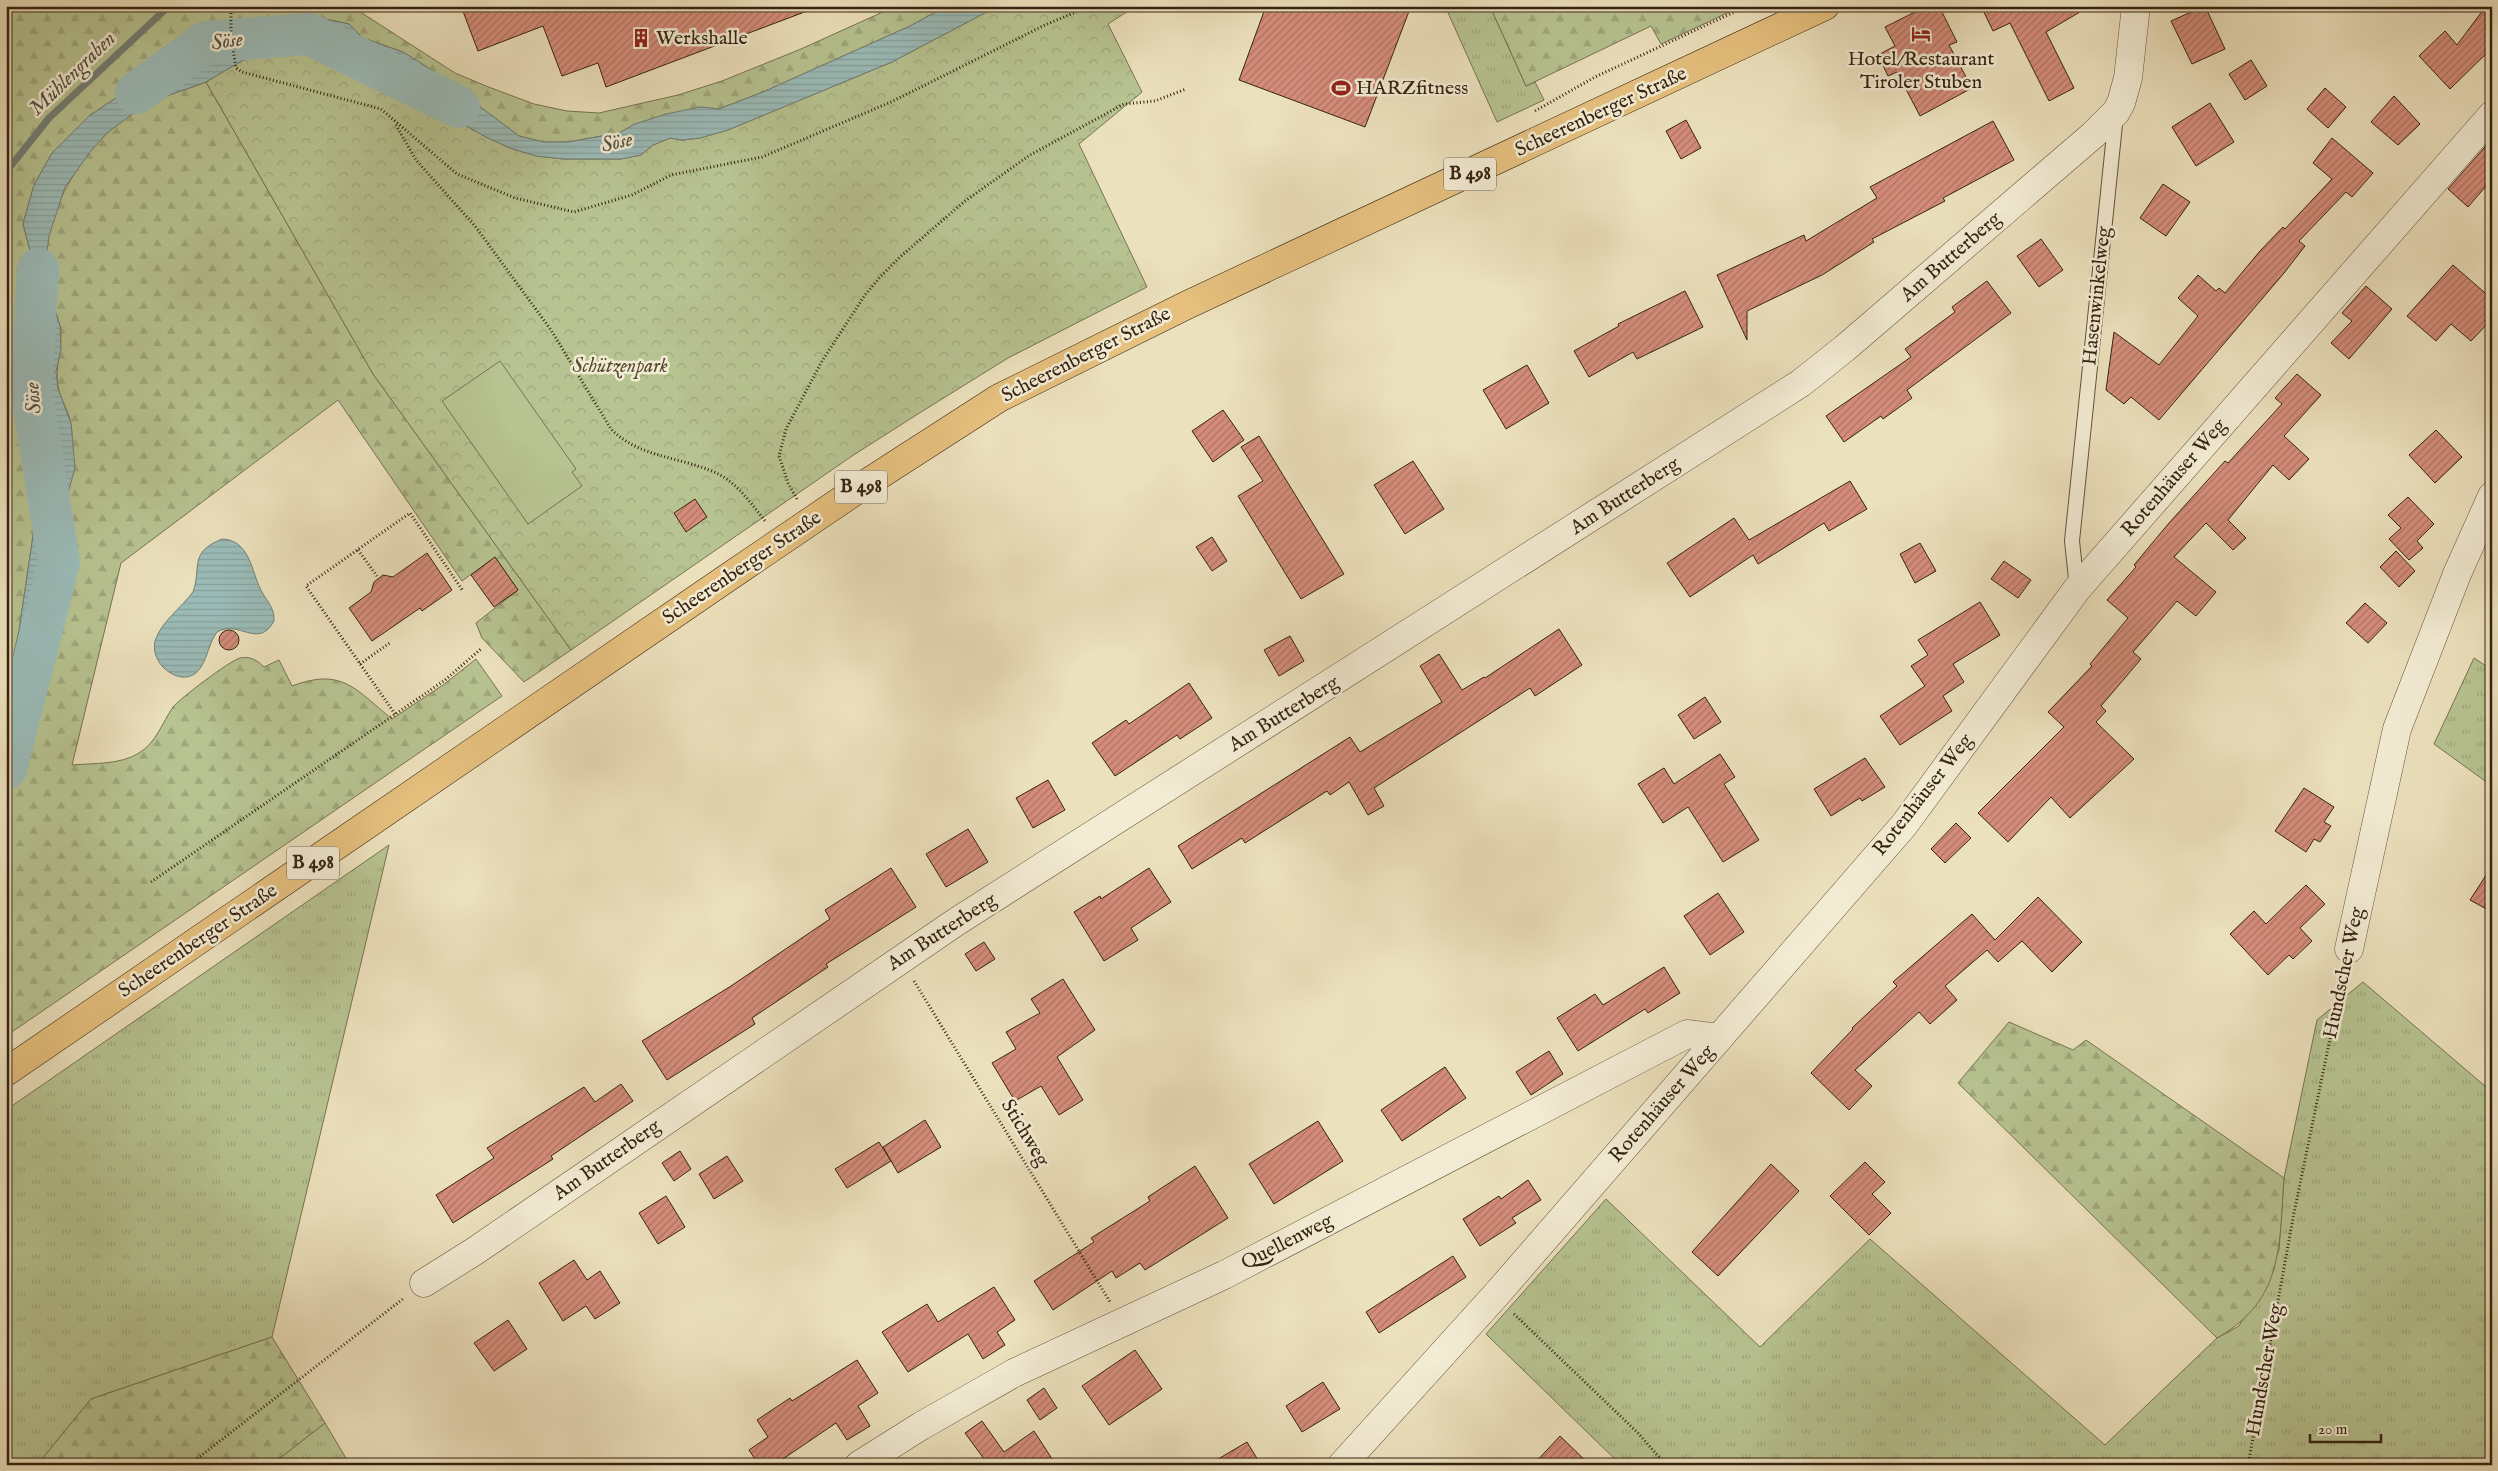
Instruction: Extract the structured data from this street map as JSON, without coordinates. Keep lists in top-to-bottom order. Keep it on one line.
{"streets":{"main road":["Scheerenberger Straße","B 498"],"street":["Am Butterberg","Hasenwinkelweg","Rotenhäuser Weg","Hundscher Weg","Quellenweg"],"path":["Stichweg"]},"crossings":[["Am Butterberg","Hasenwinkelweg"],["Am Butterberg","Stichweg"],["Hasenwinkelweg","Rotenhäuser Weg"],["Rotenhäuser Weg","Quellenweg"],["Stichweg","Quellenweg"]],"water":["Söse","Mühlengraben"],"parks":["Schützenpark"],"places":{"hotel":["Hotel/Restaurant Tiroler Stuben"],"building":["Werkshalle"],"sports":["HARZfitness"]},"scale_bar":"20 m"}
